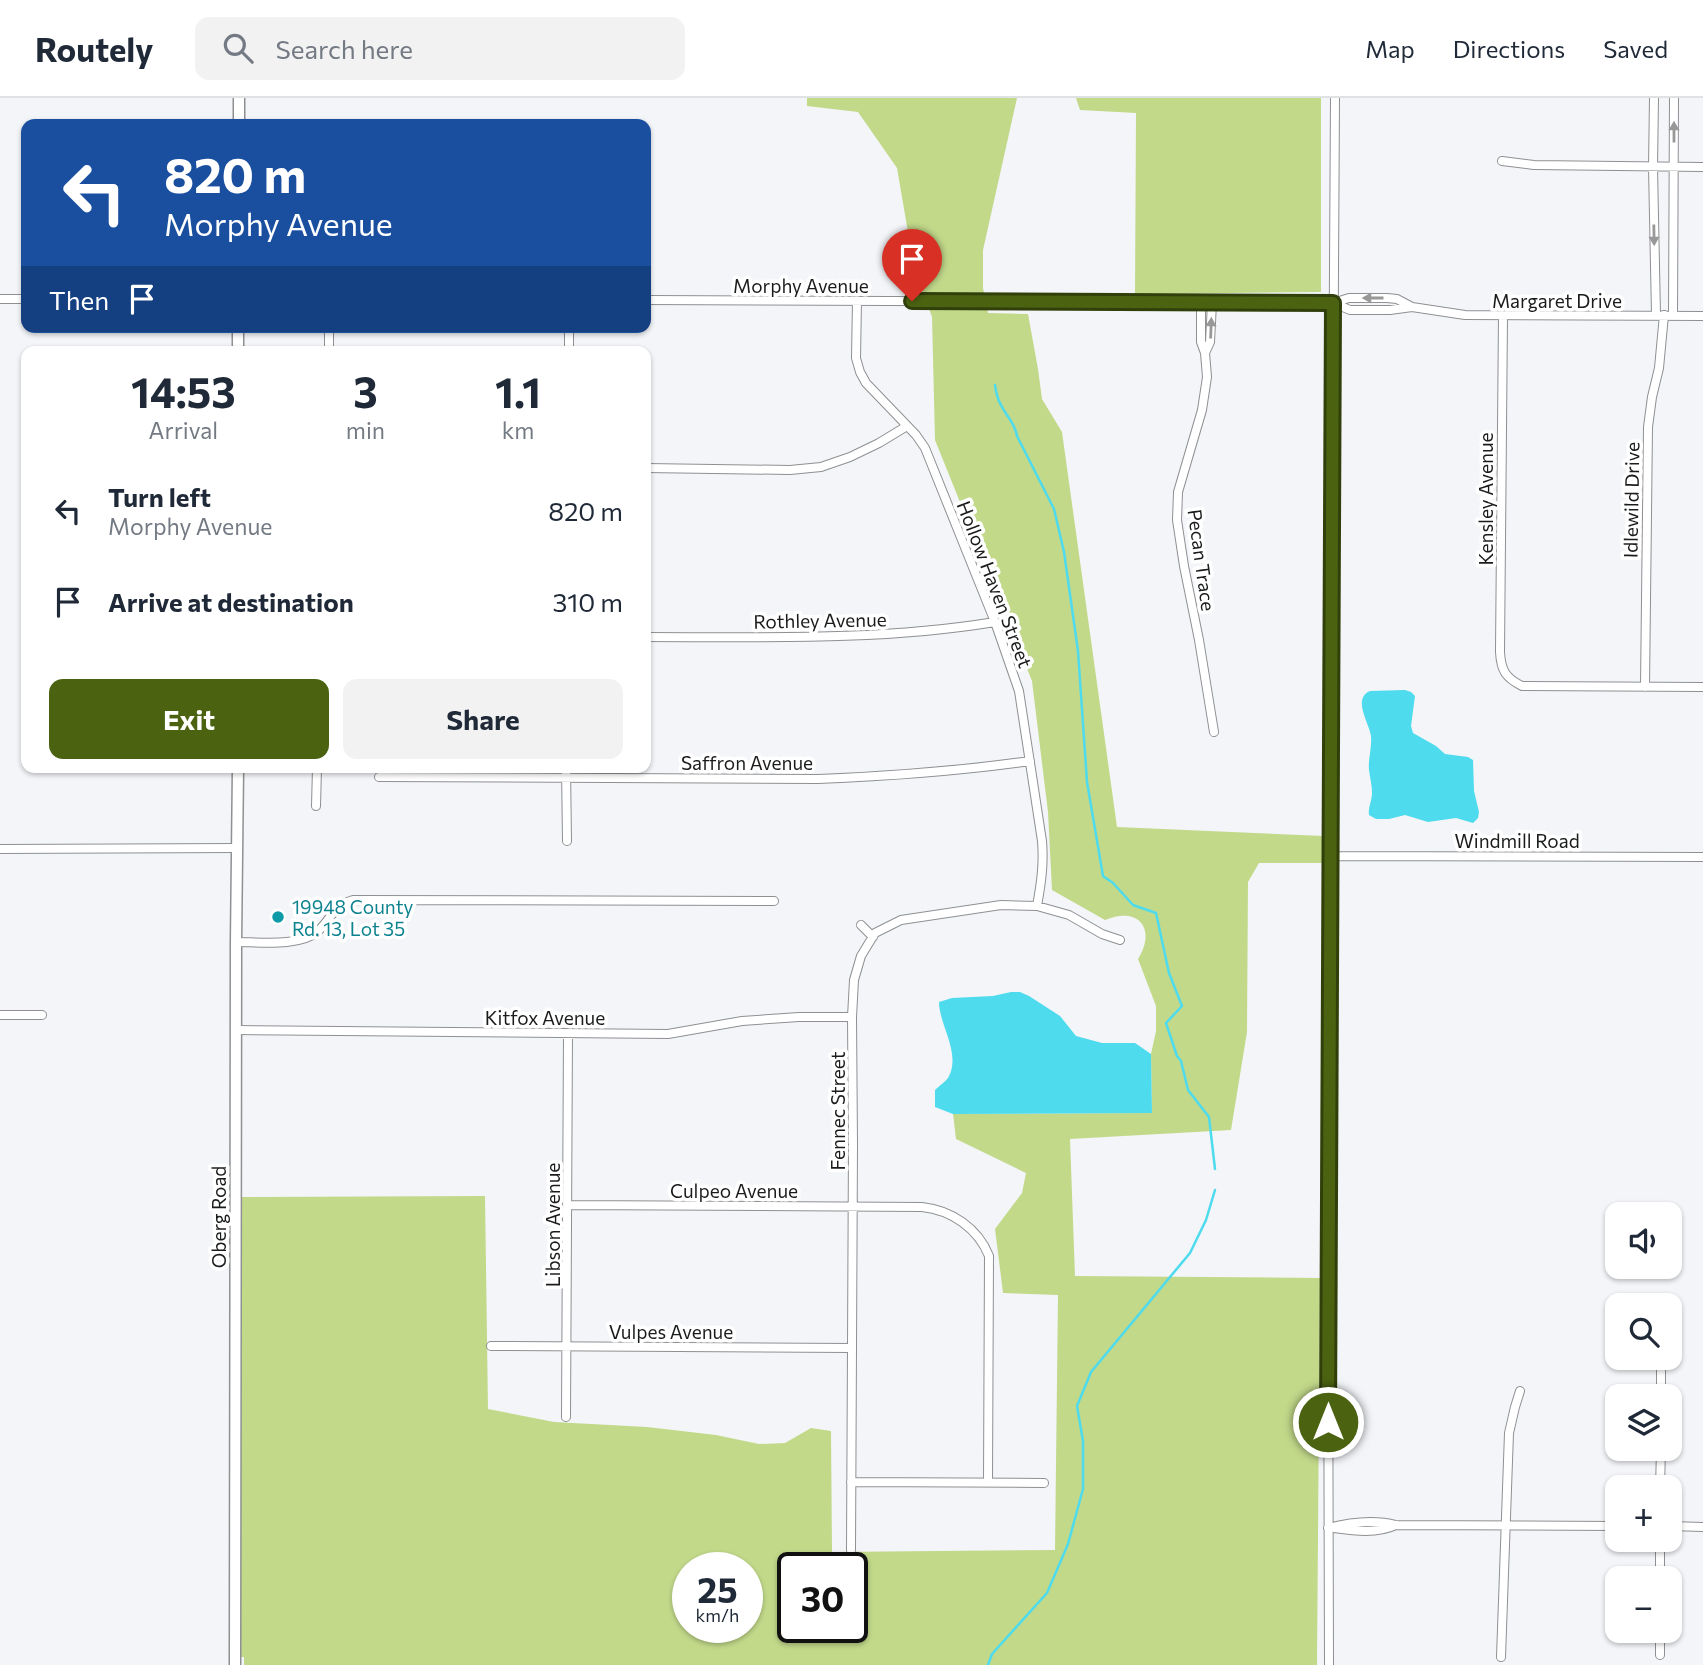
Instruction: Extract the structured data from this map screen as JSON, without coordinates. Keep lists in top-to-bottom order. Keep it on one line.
{"streets":{"street":["Morphy Avenue","Margaret Drive","Kensley Avenue","Idlewild Drive","Pecan Trace","Hollow Haven Street","Rothley Avenue","Saffron Avenue","Windmill Road","Kitfox Avenue","Fennec Street","Culpeo Avenue","Oberg Road","Libson Avenue","Vulpes Avenue"]},"crossings":[["Morphy Avenue","Margaret Drive"],["Morphy Avenue","Pecan Trace"],["Morphy Avenue","Hollow Haven Street"],["Margaret Drive","Kensley Avenue"],["Margaret Drive","Idlewild Drive"],["Kensley Avenue","Idlewild Drive"],["Hollow Haven Street","Rothley Avenue"],["Hollow Haven Street","Saffron Avenue"],["Hollow Haven Street","Fennec Street"],["Kitfox Avenue","Fennec Street"],["Kitfox Avenue","Oberg Road"],["Kitfox Avenue","Libson Avenue"],["Fennec Street","Culpeo Avenue"],["Fennec Street","Vulpes Avenue"],["Culpeo Avenue","Libson Avenue"],["Libson Avenue","Vulpes Avenue"]],"places":["19948 County Rd. 13, Lot 35"],"page":{"header":"Routely","search":"Search here","nav":["Map","Directions","Saved"],"turn":["820 m","Morphy Avenue"],"then":"Then","eta":["14:53","Arrival","3","min","1.1","km"],"list":[{"name":"Turn left","note":"Morphy Avenue","value":"820 m"},{"name":"Arrive at destination","value":"310 m"}],"buttons":["Exit","Share"],"map_buttons":["+","−"],"speed":"25 km/h","limit":"30"}}
